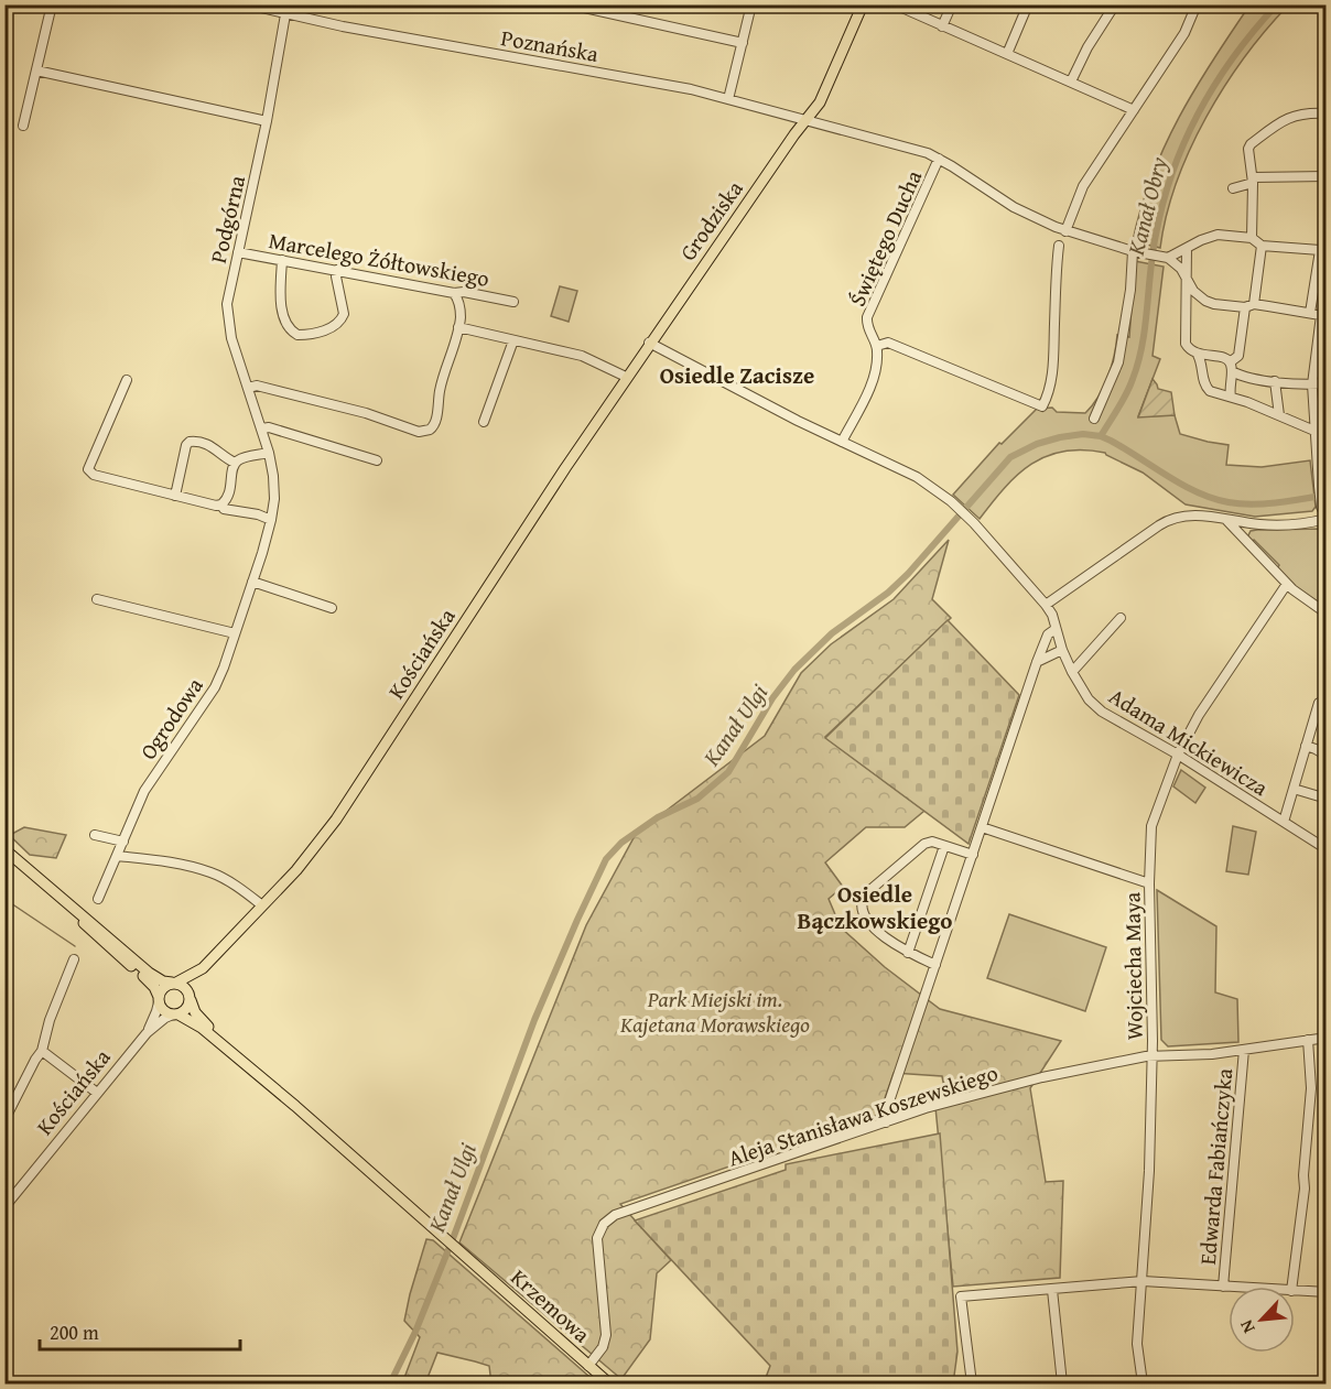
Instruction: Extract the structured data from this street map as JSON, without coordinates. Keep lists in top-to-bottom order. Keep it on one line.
{"streets":{"main road":["Grodziska","Kościańska","Krzemowa"],"street":["Poznańska","Podgórna","Świętego Ducha","Marcelego Żółtowskiego","Ogrodowa","Adama Mickiewicza","Wojciecha Maya","Aleja Stanisława Koszewskiego","Edwarda Fabiańczyka"]},"crossings":[["Poznańska","Podgórna"],["Poznańska","Grodziska"],["Poznańska","Świętego Ducha"],["Podgórna","Marcelego Żółtowskiego"],["Podgórna","Ogrodowa"],["Grodziska","Kościańska"],["Grodziska","Adama Mickiewicza"],["Świętego Ducha","Adama Mickiewicza"],["Kościańska","Adama Mickiewicza"],["Adama Mickiewicza","Wojciecha Maya"],["Wojciecha Maya","Aleja Stanisława Koszewskiego"],["Aleja Stanisława Koszewskiego","Edwarda Fabiańczyka"],["Aleja Stanisława Koszewskiego","Krzemowa"]],"districts":["Osiedle Zacisze","Osiedle Bączkowskiego"],"water":["Kanał Obry","Kanał Ulgi"],"parks":["Park Miejski im. Kajetana Morawskiego"],"scale_bar":"200 m","north":"bottom left"}
